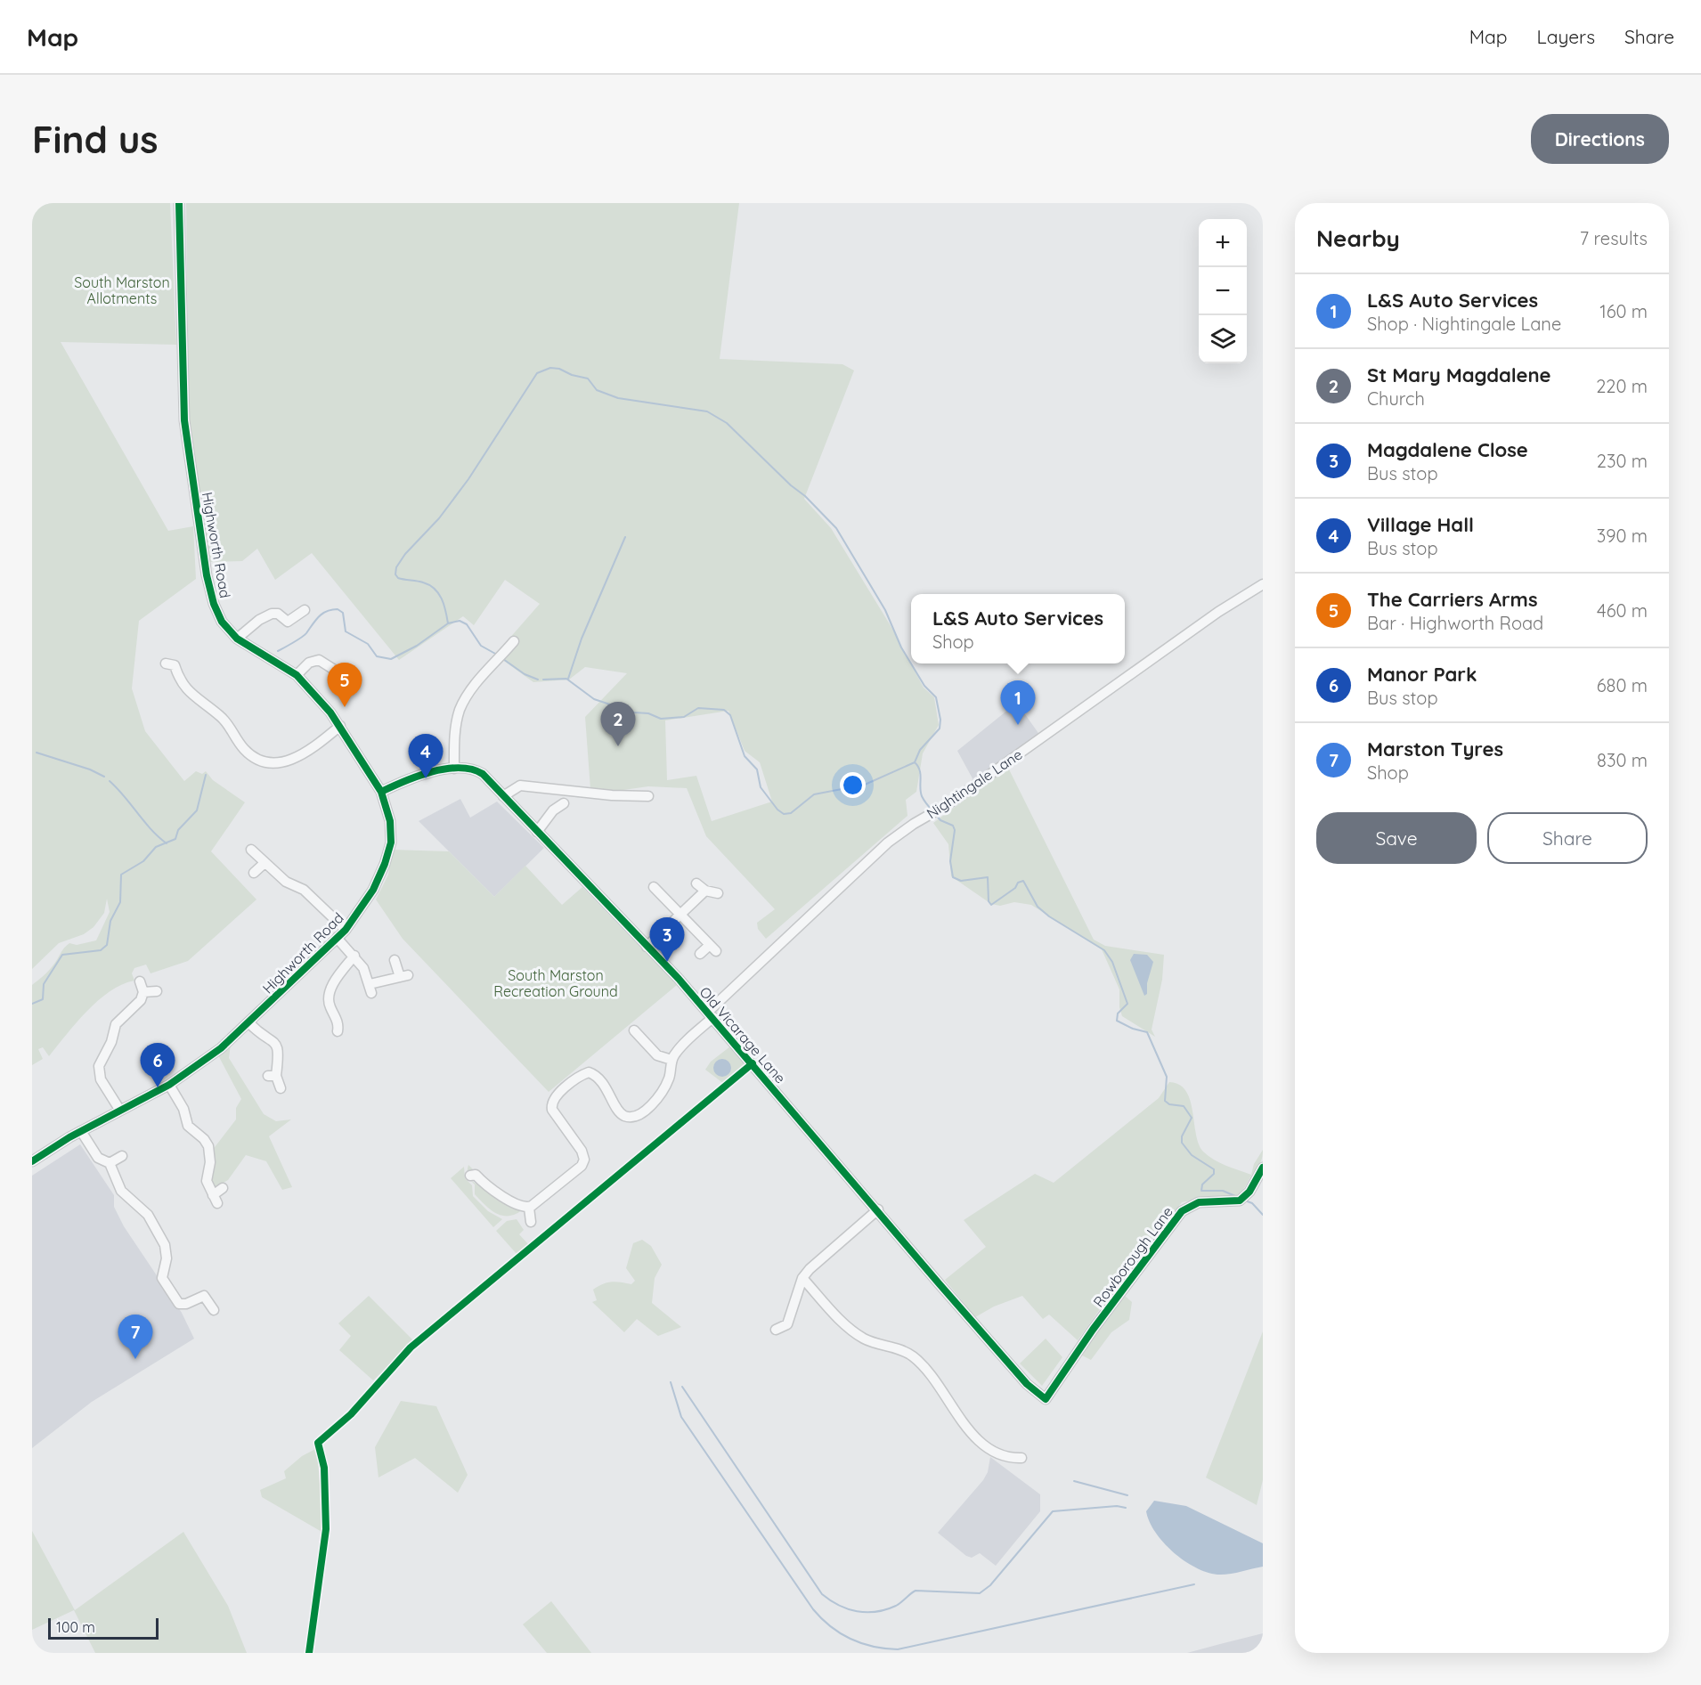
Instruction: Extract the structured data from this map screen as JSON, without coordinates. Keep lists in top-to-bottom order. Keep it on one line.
{"streets":{"street":["Highworth Road","Nightingale Lane","Old Vicarage Lane","Rowborough Lane"]},"crossings":[["Highworth Road","Old Vicarage Lane"],["Nightingale Lane","Old Vicarage Lane"],["Old Vicarage Lane","Rowborough Lane"]],"parks":["South Marston Allotments","South Marston Recreation Ground"],"scale_bar":"100 m","page":{"header":"Map","nav":["Map","Layers","Share"],"buttons":["Directions",["Save","Share"]],"title":"Find us","heading":["Nearby","7 results"],"map_buttons":["+","−"],"list":[{"mark":"1","name":"L&S Auto Services","note":"Shop · Nightingale Lane","value":"160 m"},{"mark":"2","name":"St Mary Magdalene","note":"Church","value":"220 m"},{"mark":"3","name":"Magdalene Close","note":"Bus stop","value":"230 m"},{"mark":"4","name":"Village Hall","note":"Bus stop","value":"390 m"},{"mark":"5","name":"The Carriers Arms","note":"Bar · Highworth Road","value":"460 m"},{"mark":"6","name":"Manor Park","note":"Bus stop","value":"680 m"},{"mark":"7","name":"Marston Tyres","note":"Shop","value":"830 m"}],"popup":["L&S Auto Services","Shop"],"pins":["5","1","2","4","3","6","7"],"scale":"100 m"}}
